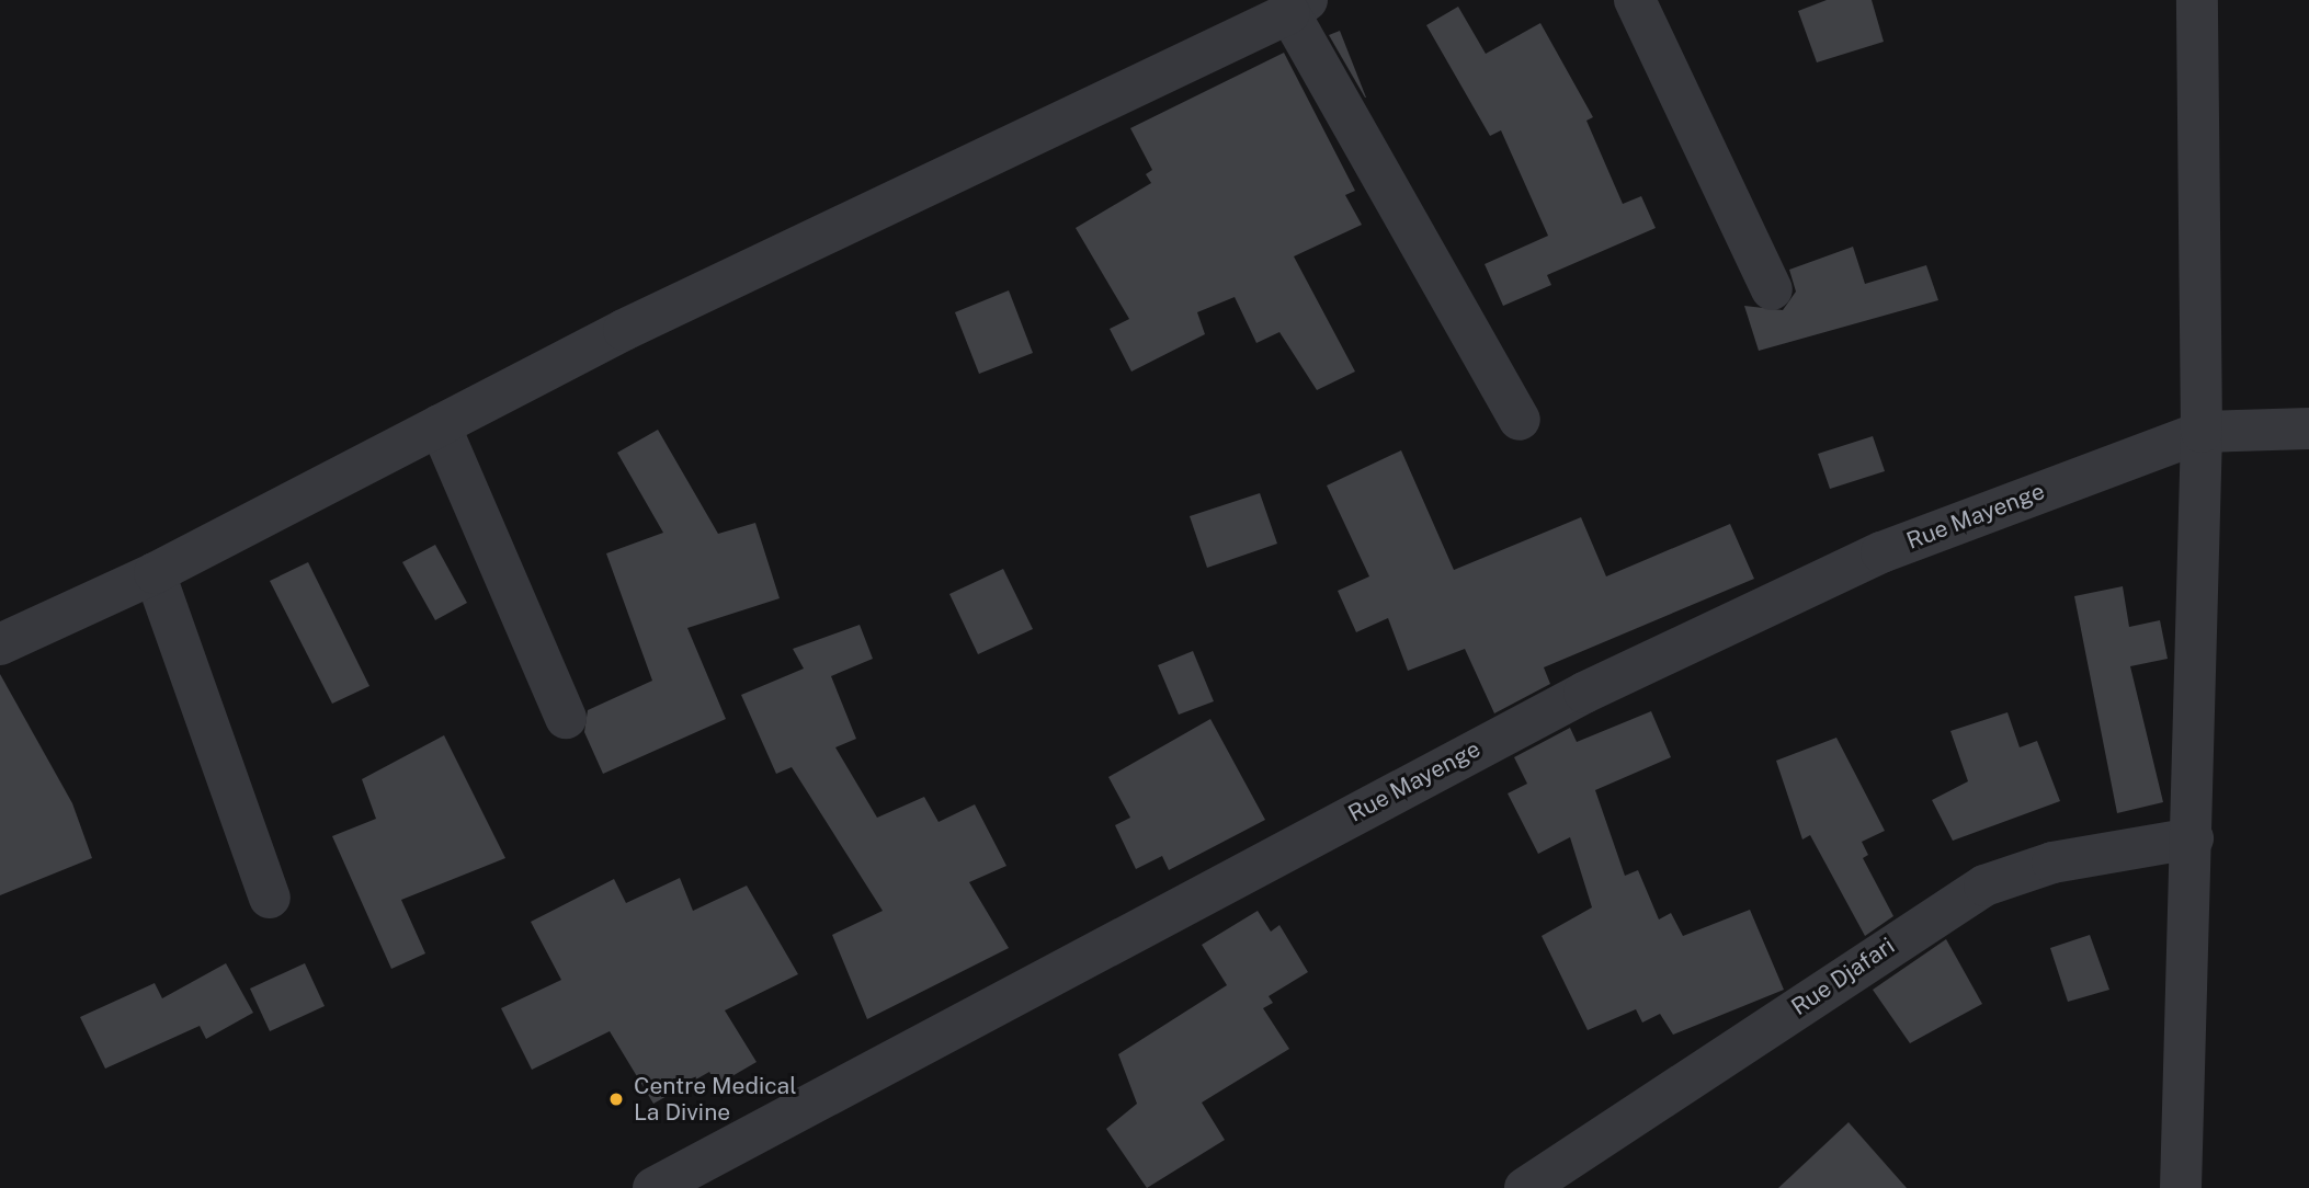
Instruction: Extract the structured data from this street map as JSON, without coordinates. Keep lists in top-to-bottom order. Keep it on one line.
{"streets":{"street":["Rue Mayenge","Rue Djafari"]},"places":["Centre Medical La Divine"]}
